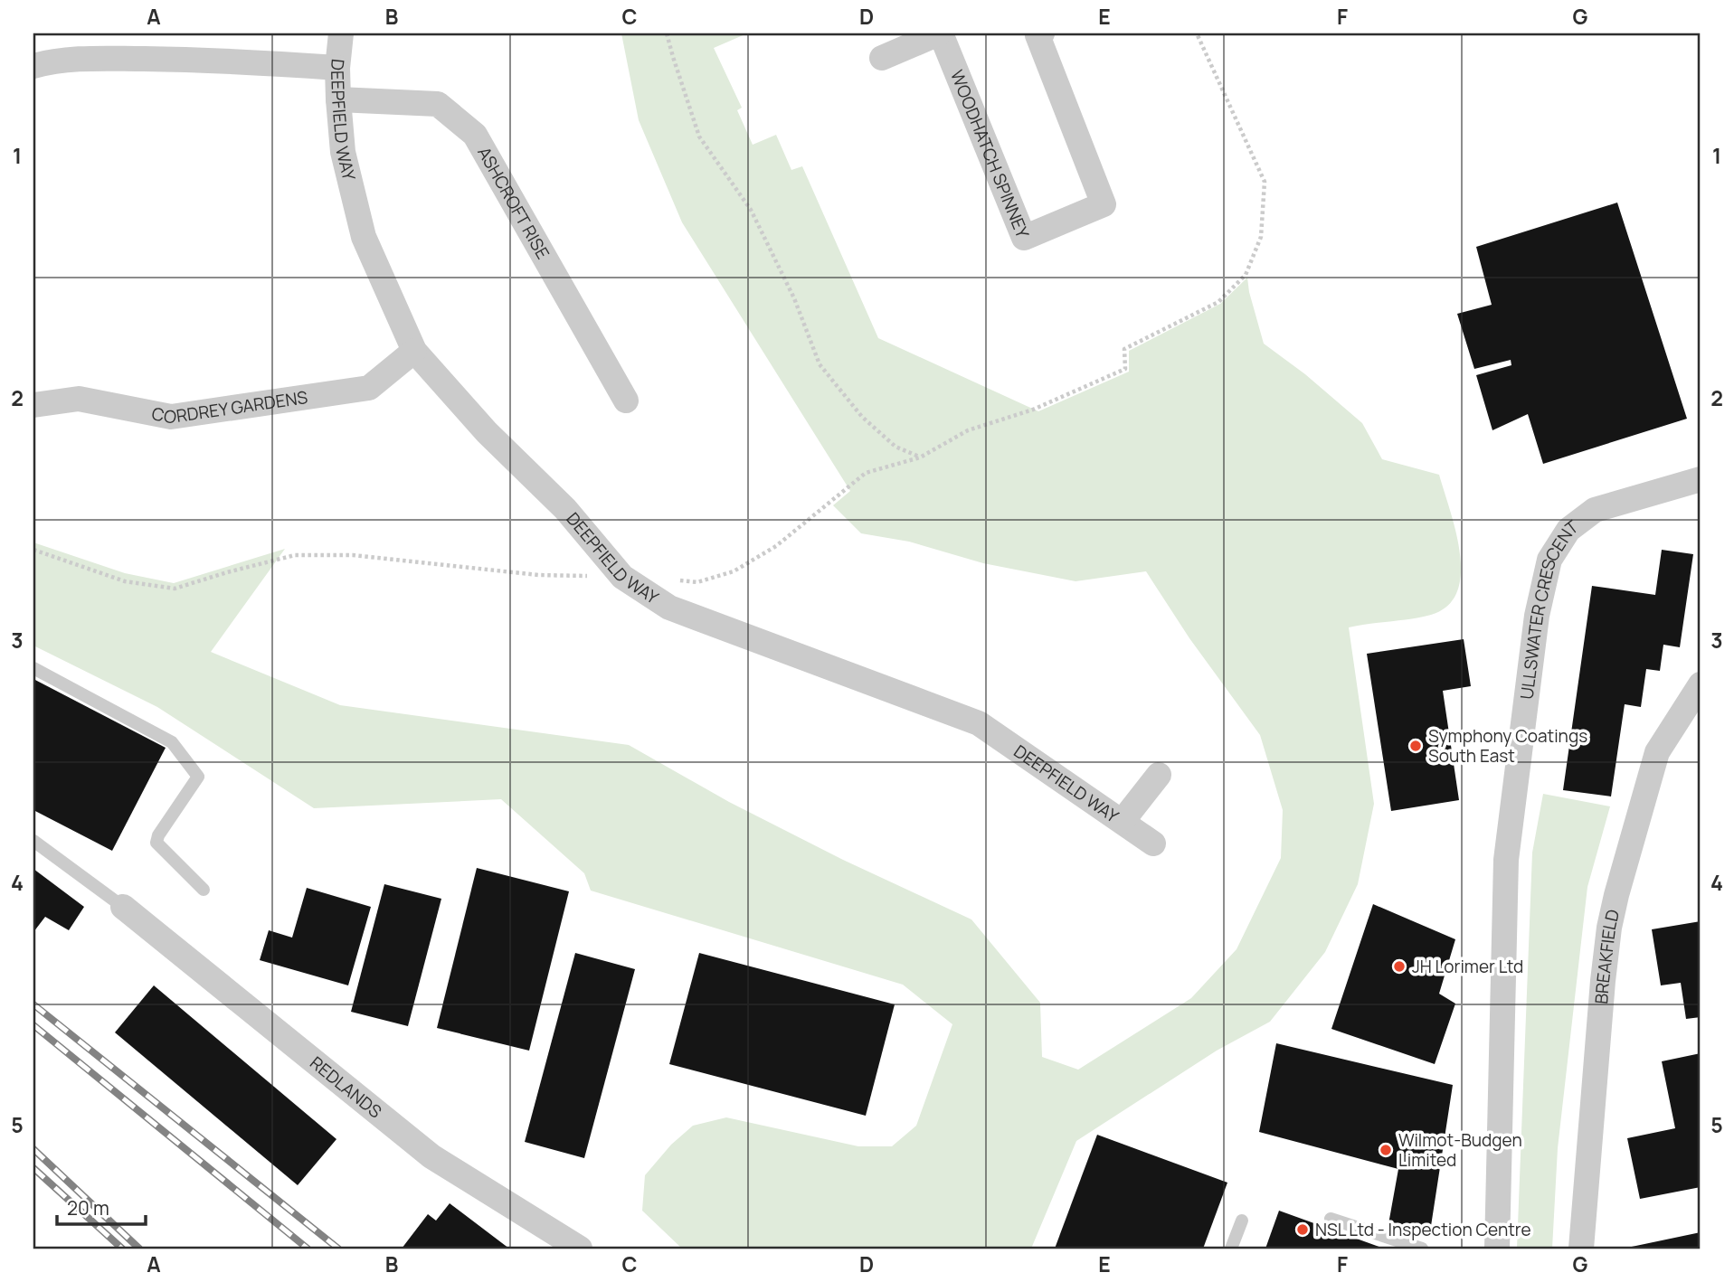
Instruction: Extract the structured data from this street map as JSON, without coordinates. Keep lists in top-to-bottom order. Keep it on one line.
{"streets":{"street":["DEEPFIELD WAY","WOODHATCH SPINNEY","ASHCROFT RISE","CORDREY GARDENS","ULLSWATER CRESCENT","BREAKFIELD","REDLANDS"]},"crossings":[["DEEPFIELD WAY","ASHCROFT RISE"],["DEEPFIELD WAY","CORDREY GARDENS"]],"places":["Symphony Coatings South East","JH Lorimer Ltd","Wilmot-Budgen Limited","NSL Ltd - Inspection Centre"],"scale_bar":"20 m","grid":{"columns":["A","B","C","D","E","F","G"],"rows":["1","2","3","4","5"]}}
